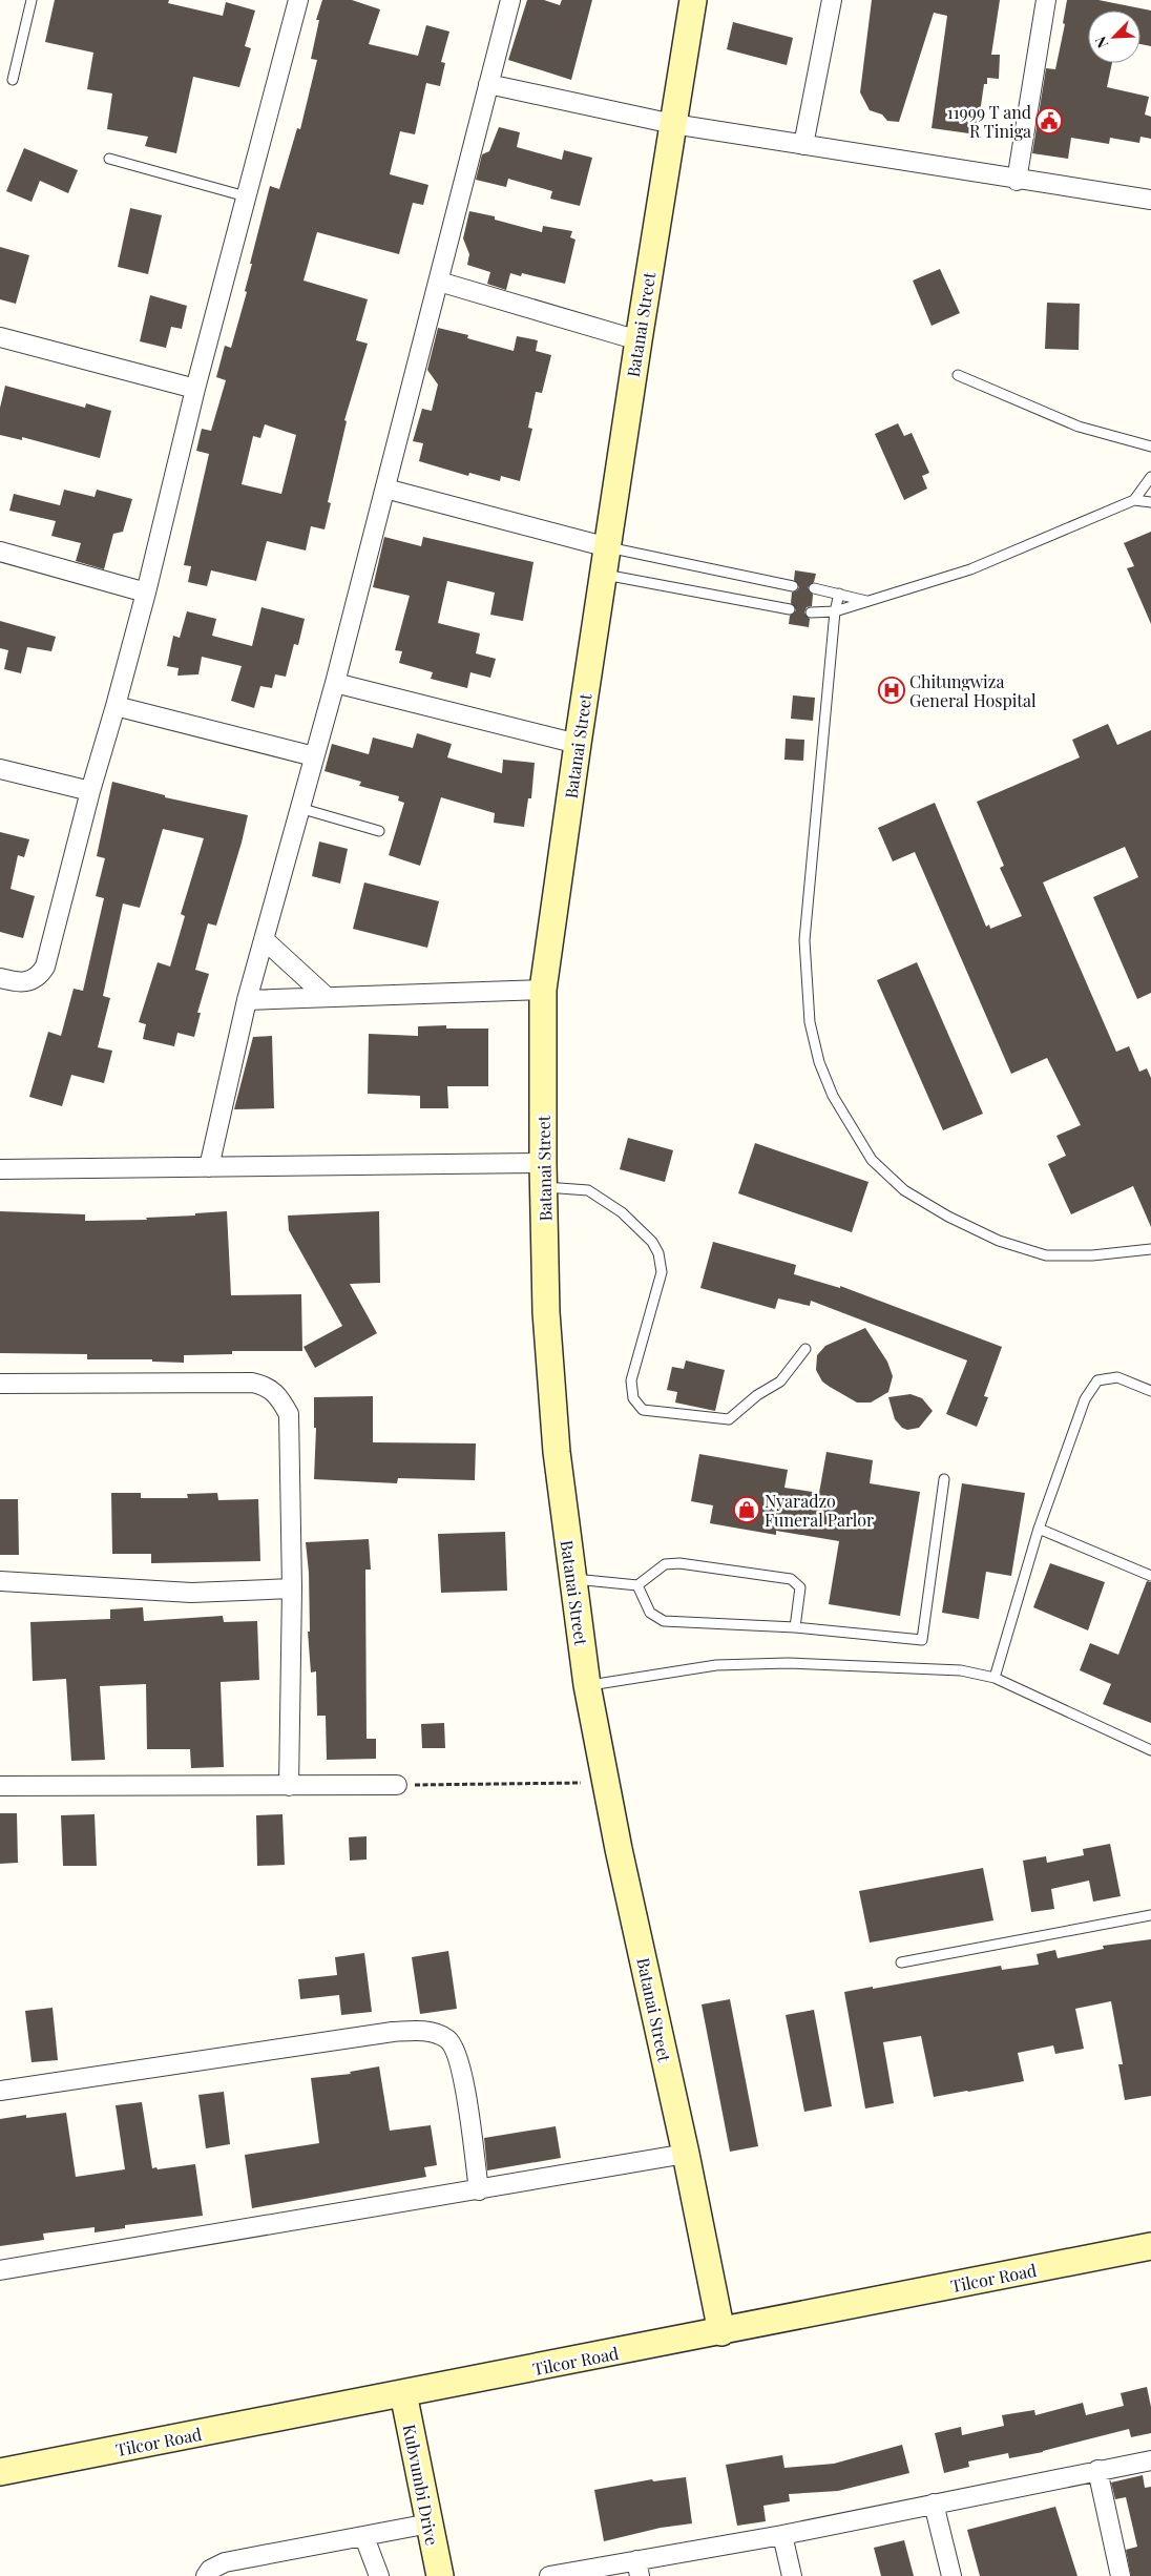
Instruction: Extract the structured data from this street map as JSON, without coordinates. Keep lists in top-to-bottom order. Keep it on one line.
{"streets":{"street":["Batanai Street","Tilcor Road","Kubvumbi Drive"]},"crossings":[["Batanai Street","Tilcor Road"],["Tilcor Road","Kubvumbi Drive"]],"places":{"public building":["11999 T and R Tiniga"],"hospital":["Chitungwiza General Hospital"],"shop":["Nyaradzo Funeral Parlor"]},"north":"bottom left"}
